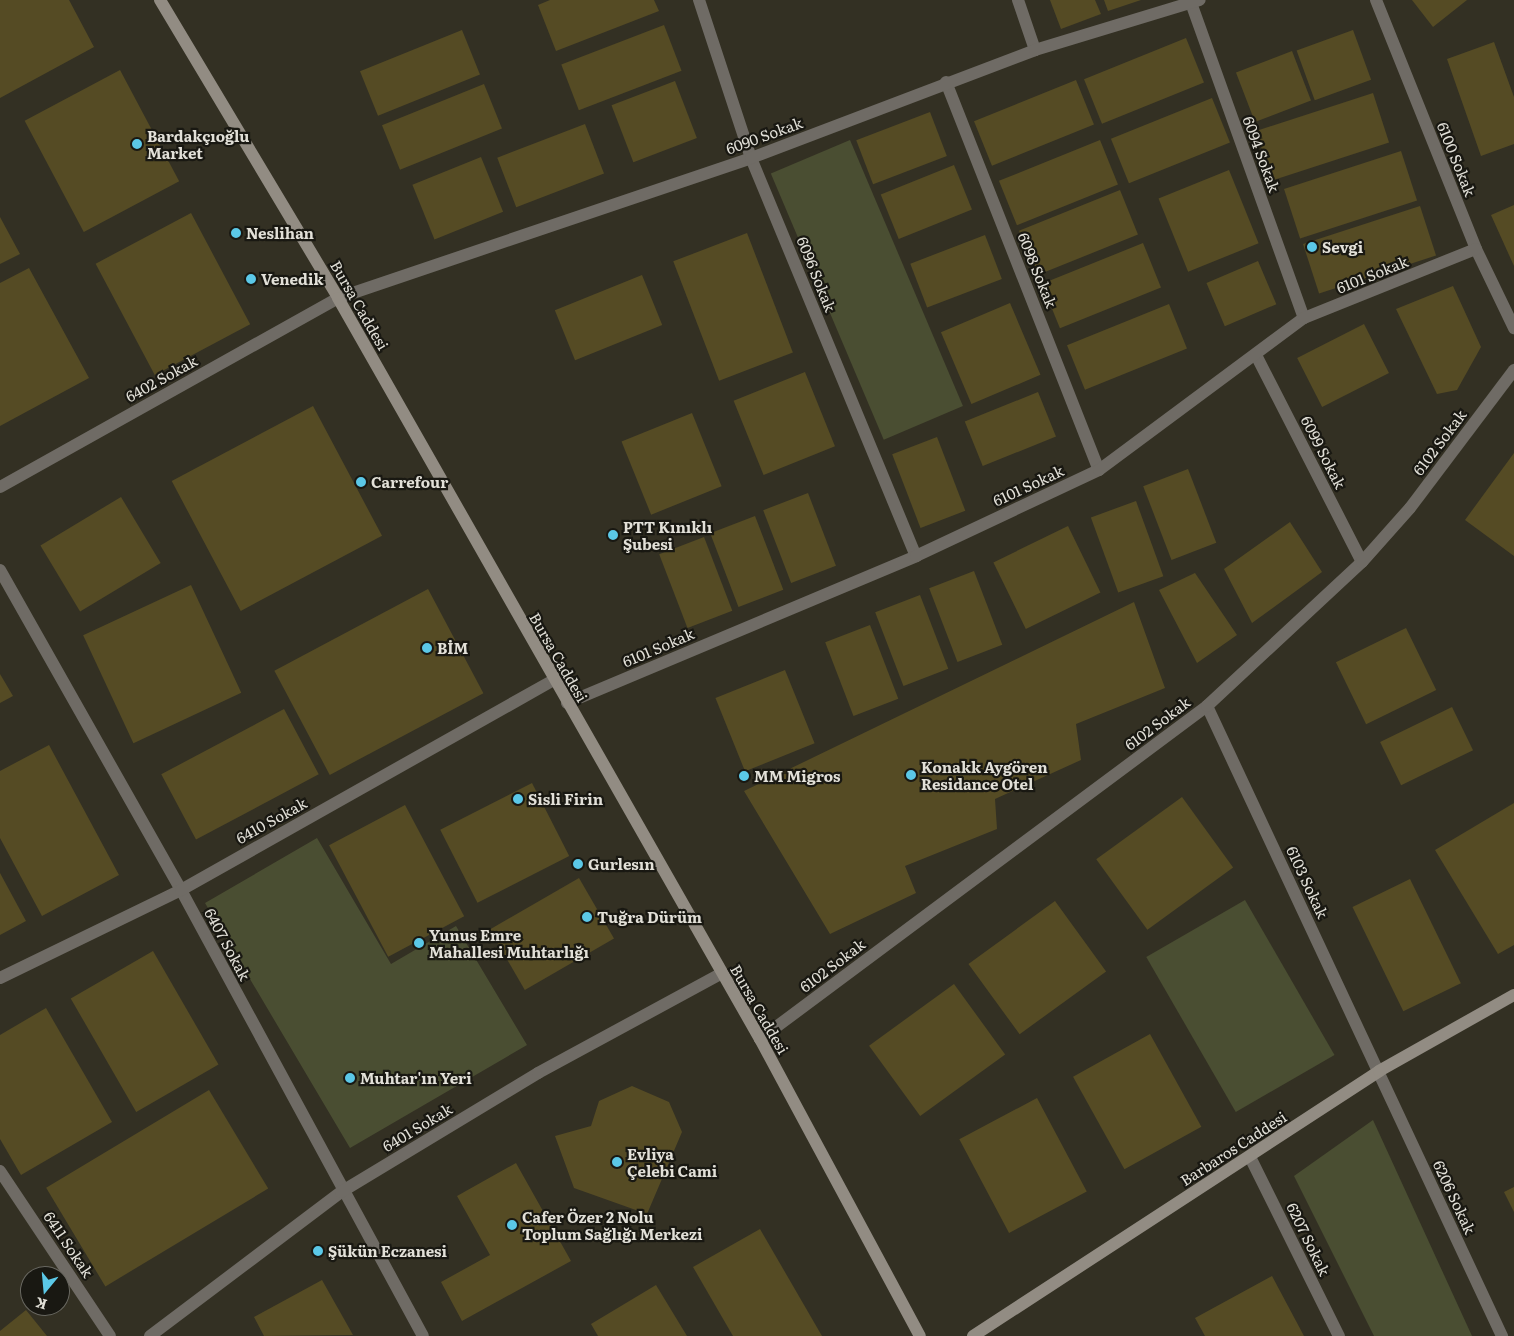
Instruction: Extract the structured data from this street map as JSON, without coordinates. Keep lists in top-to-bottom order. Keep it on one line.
{"streets":{"main road":["Bursa Caddesi","Barbaros Caddesi"],"street":["6090 Sokak","6094 Sokak","6100 Sokak","6098 Sokak","6096 Sokak","6101 Sokak","6402 Sokak","6102 Sokak","6099 Sokak","6410 Sokak","6103 Sokak","6407 Sokak","6401 Sokak","6206 Sokak","6207 Sokak","6411 Sokak"]},"crossings":[["6090 Sokak","6094 Sokak"],["6090 Sokak","6098 Sokak"],["6090 Sokak","6096 Sokak"],["6090 Sokak","Bursa Caddesi"],["6090 Sokak","6402 Sokak"],["6094 Sokak","6101 Sokak"],["6100 Sokak","6101 Sokak"],["6098 Sokak","6101 Sokak"],["6096 Sokak","6101 Sokak"],["6101 Sokak","Bursa Caddesi"],["6101 Sokak","6099 Sokak"],["Bursa Caddesi","6402 Sokak"],["Bursa Caddesi","6102 Sokak"],["Bursa Caddesi","6410 Sokak"],["Bursa Caddesi","6401 Sokak"],["6102 Sokak","6099 Sokak"],["6102 Sokak","6103 Sokak"],["6410 Sokak","6407 Sokak"],["6103 Sokak","Barbaros Caddesi"],["6103 Sokak","6206 Sokak"],["6407 Sokak","6401 Sokak"],["Barbaros Caddesi","6206 Sokak"],["Barbaros Caddesi","6207 Sokak"]],"places":["Bardakçıoğlu Market","Neslihan","Sevgi","Venedik","Carrefour","PTT Kınıklı Şubesi","BİM","Konakk Aygören Residance Otel","MM Migros","Sisli Firin","Gurlesın","Tuğra Dürüm","Yunus Emre Mahallesi Muhtarlığı","Muhtar'ın Yeri","Evliya Çelebi Cami","Cafer Özer 2 Nolu Toplum Sağlığı Merkezi","Şükün Eczanesi"],"north":"bottom"}
